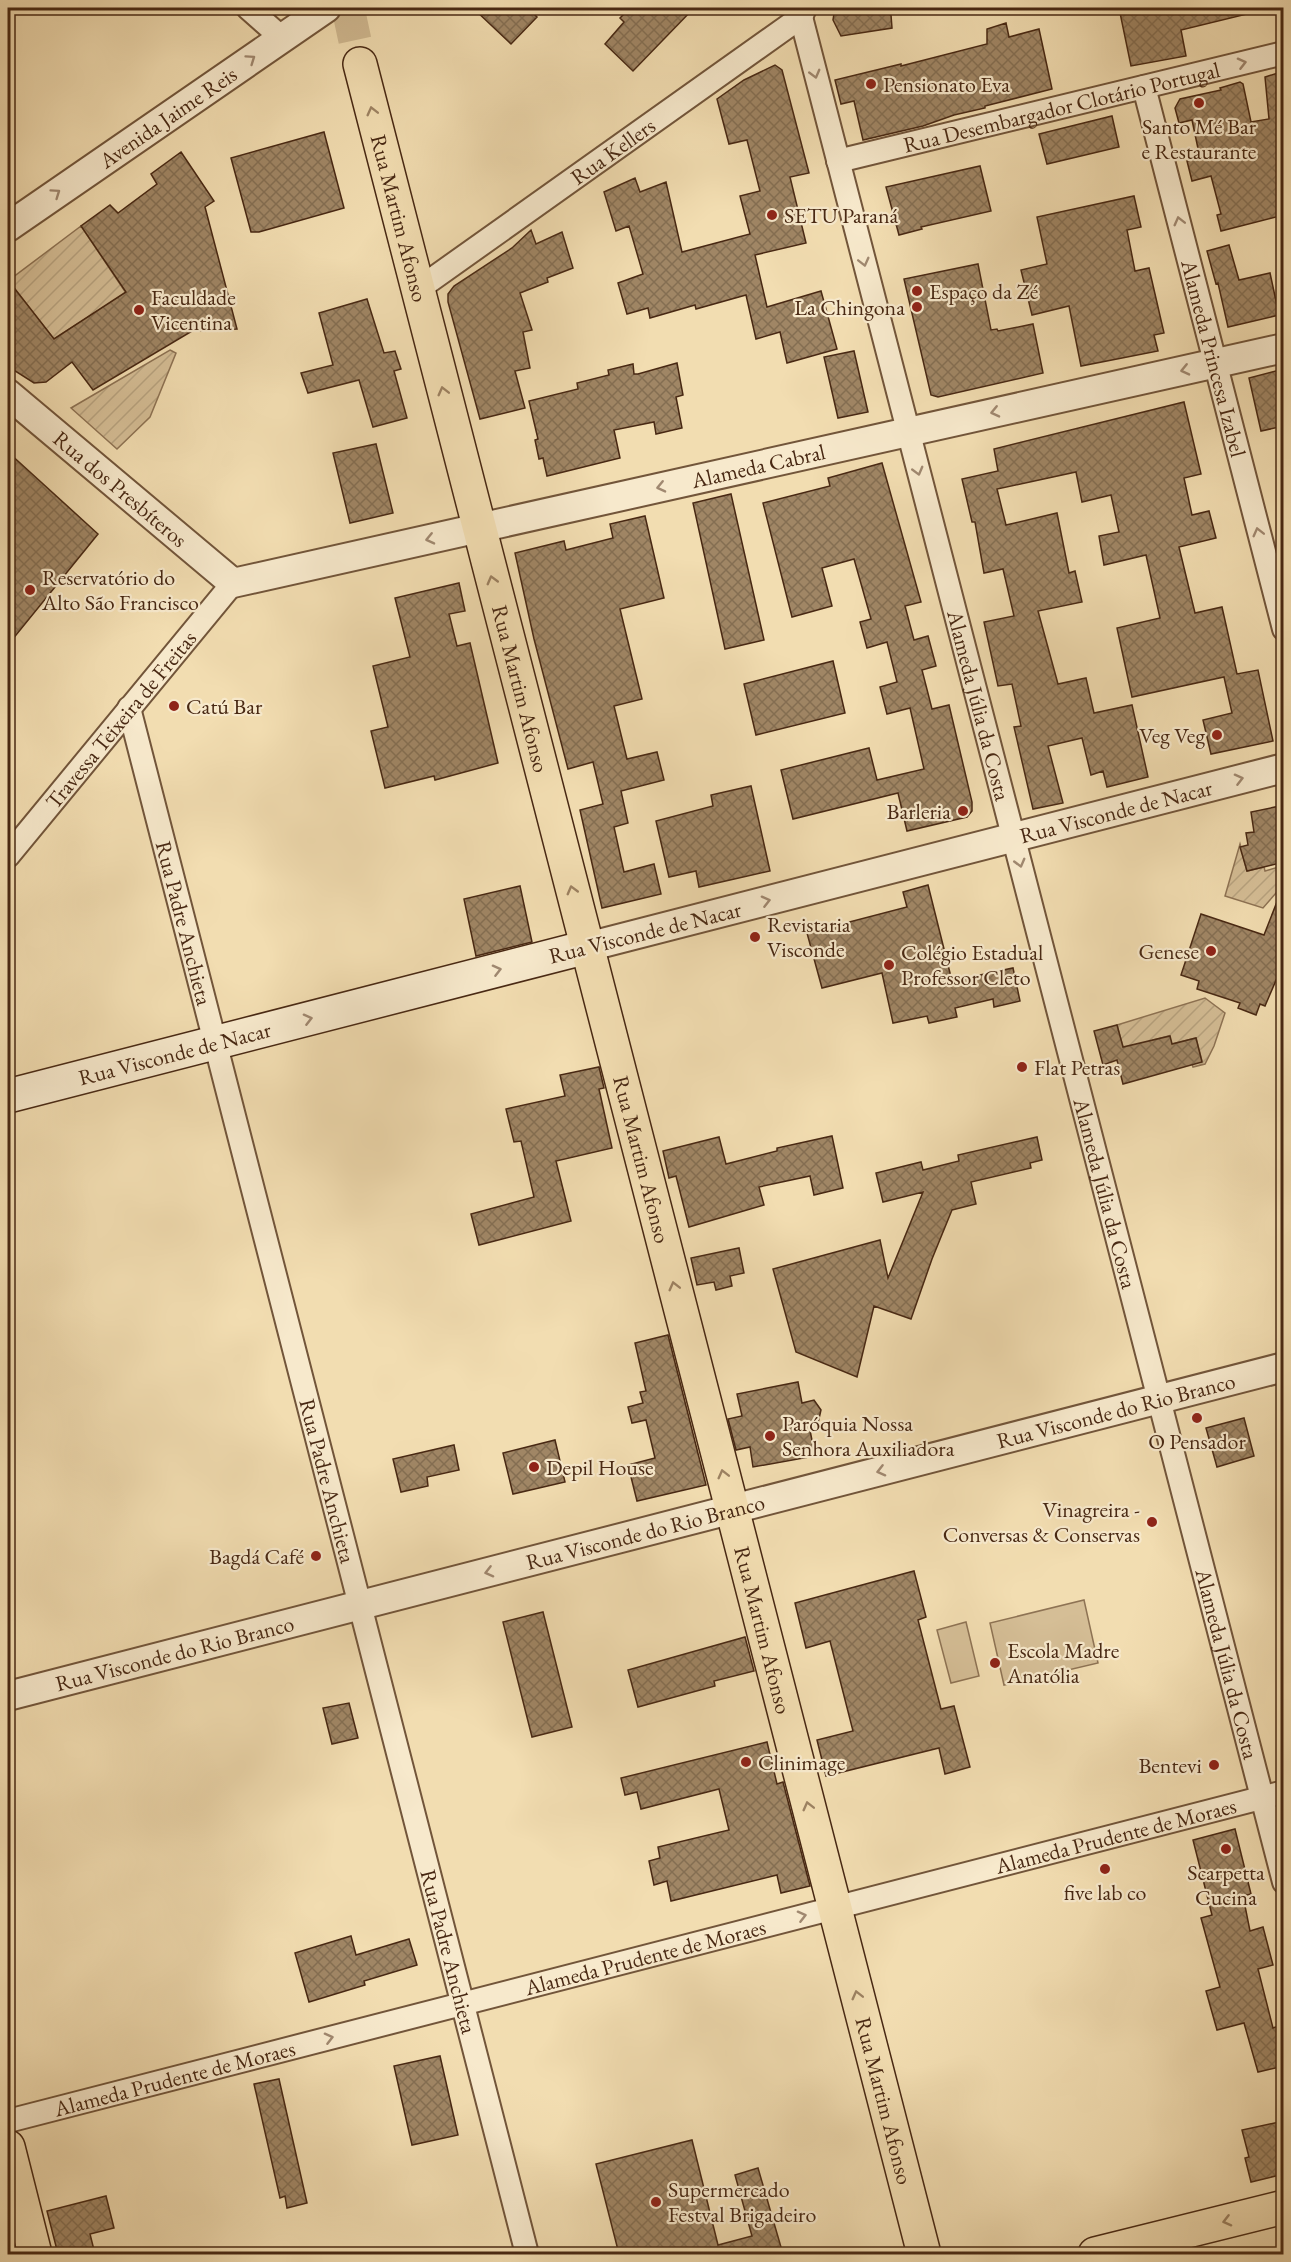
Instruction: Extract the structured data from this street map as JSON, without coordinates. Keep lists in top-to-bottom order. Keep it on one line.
{"streets":{"main road":["Rua Martim Afonso","Rua Visconde de Nacar"],"street":["Rua Desembargador Clotário Portugal","Avenida Jaime Reis","Rua Kellers","Alameda Princesa Izabel","Alameda Cabral","Rua dos Presbíteros","Alameda Júlia da Costa","Travessa Teixeira de Freitas","Rua Padre Anchieta","Rua Visconde do Rio Branco","Alameda Prudente de Moraes"]},"crossings":[["Rua Desembargador Clotário Portugal","Alameda Princesa Izabel"],["Rua Desembargador Clotário Portugal","Alameda Júlia da Costa"],["Rua Kellers","Rua Martim Afonso"],["Rua Kellers","Alameda Júlia da Costa"],["Rua Martim Afonso","Alameda Cabral"],["Rua Martim Afonso","Rua Visconde de Nacar"],["Rua Martim Afonso","Rua Visconde do Rio Branco"],["Rua Martim Afonso","Alameda Prudente de Moraes"],["Alameda Princesa Izabel","Alameda Cabral"],["Alameda Cabral","Rua dos Presbíteros"],["Alameda Cabral","Alameda Júlia da Costa"],["Alameda Cabral","Travessa Teixeira de Freitas"],["Rua dos Presbíteros","Travessa Teixeira de Freitas"],["Alameda Júlia da Costa","Rua Visconde de Nacar"],["Alameda Júlia da Costa","Rua Visconde do Rio Branco"],["Alameda Júlia da Costa","Alameda Prudente de Moraes"],["Travessa Teixeira de Freitas","Rua Padre Anchieta"],["Rua Visconde de Nacar","Rua Padre Anchieta"],["Rua Padre Anchieta","Rua Visconde do Rio Branco"],["Rua Padre Anchieta","Alameda Prudente de Moraes"]],"one_way":["Avenida Jaime Reis","Rua Martim Afonso","Alameda Princesa Izabel","Alameda Cabral","Alameda Júlia da Costa","Rua Visconde de Nacar","Rua Visconde do Rio Branco","Alameda Prudente de Moraes"],"places":["Pensionato Eva","Santo Mé Bar e Restaurante","SETU Paraná","Espaço da Zé","La Chingona","Faculdade Vicentina","Reservatório do Alto São Francisco","Catú Bar","Veg Veg","Barleria","Revistaria Visconde","Genese","Colégio Estadual Professor Cleto","Flat Petras","O Pensador","Paróquia Nossa Senhora Auxiliadora","Depil House","Vinagreira - Conversas & Conservas","Bagdá Café","Escola Madre Anatólia","Clinimage","Bentevi","Scarpetta Cucina","five lab co","Supermercado Festval Brigadeiro"]}
